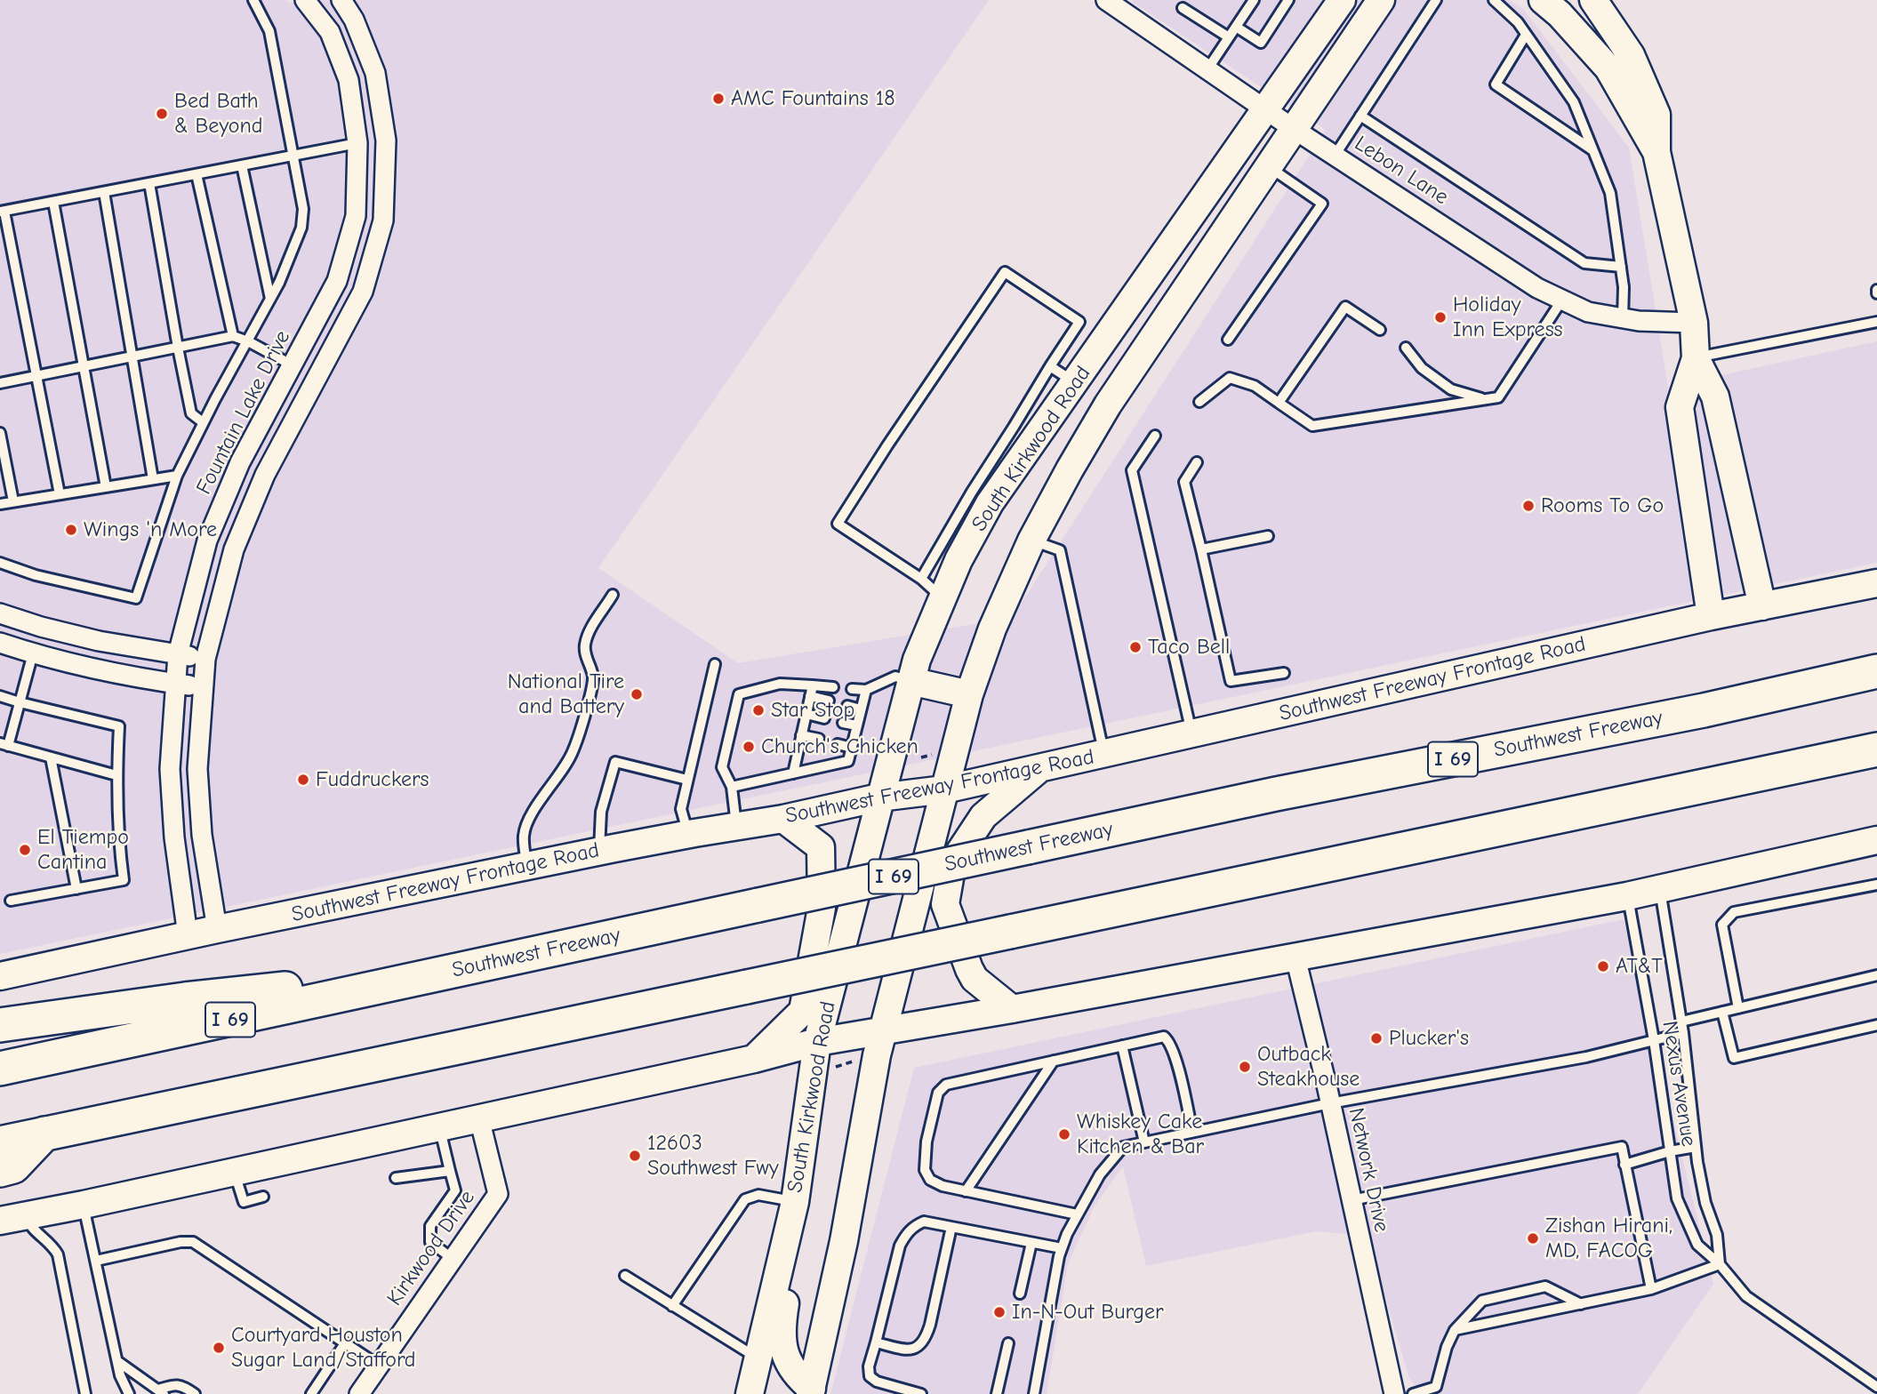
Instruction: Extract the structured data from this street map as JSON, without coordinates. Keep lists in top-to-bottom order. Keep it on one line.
{"streets":{"highway":["Southwest Freeway","I 69"],"main road":["South Kirkwood Road","Southwest Freeway Frontage Road"],"street":["Lebon Lane","Fountain Lake Drive","Network Drive","Kirkwood Drive"],"lane":["Nexus Avenue"]},"crossings":[["Lebon Lane","South Kirkwood Road"],["Fountain Lake Drive","Southwest Freeway Frontage Road"],["South Kirkwood Road","Southwest Freeway Frontage Road"]],"places":["AMC Fountains 18","Bed Bath & Beyond","Holiday Inn Express","Rooms To Go","Wings 'n More","Taco Bell","National Tire and Battery","Star Stop","Church's Chicken","Fuddruckers","El Tiempo Cantina","AT&T","Plucker's","Outback Steakhouse","Whiskey Cake Kitchen & Bar","12603 Southwest Fwy","Zishan Hirani, MD, FACOG","In-N-Out Burger","Courtyard Houston Sugar Land/Stafford"]}
